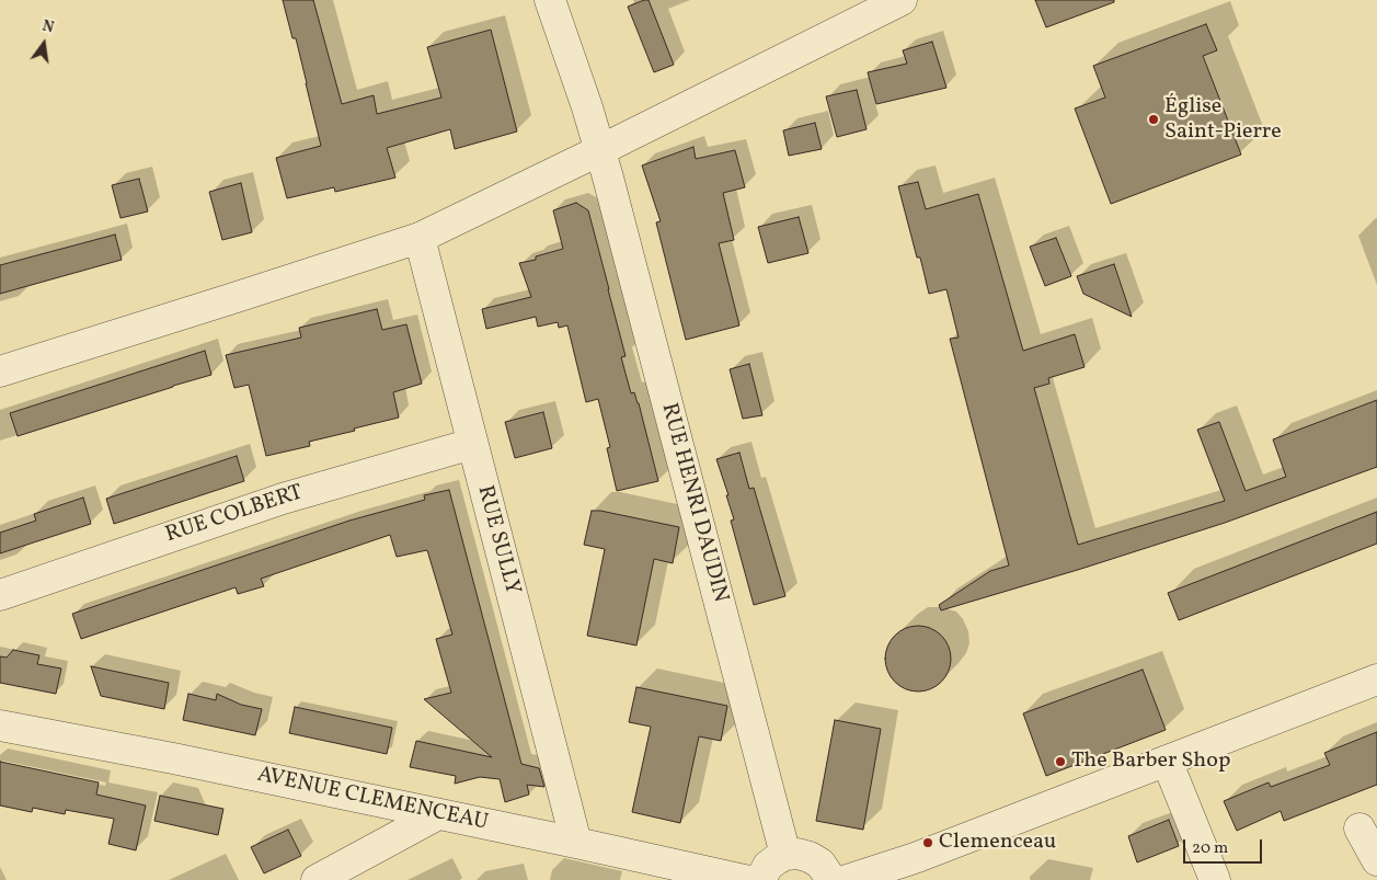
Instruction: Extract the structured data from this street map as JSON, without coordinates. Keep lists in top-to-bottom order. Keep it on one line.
{"streets":{"street":["RUE HENRI DAUDIN","RUE COLBERT","RUE SULLY","AVENUE CLEMENCEAU"]},"crossings":[["RUE COLBERT","RUE SULLY"],["RUE SULLY","AVENUE CLEMENCEAU"]],"places":["Église Saint-Pierre","The Barber Shop","Clemenceau"],"scale_bar":"20 m","north":"top"}
